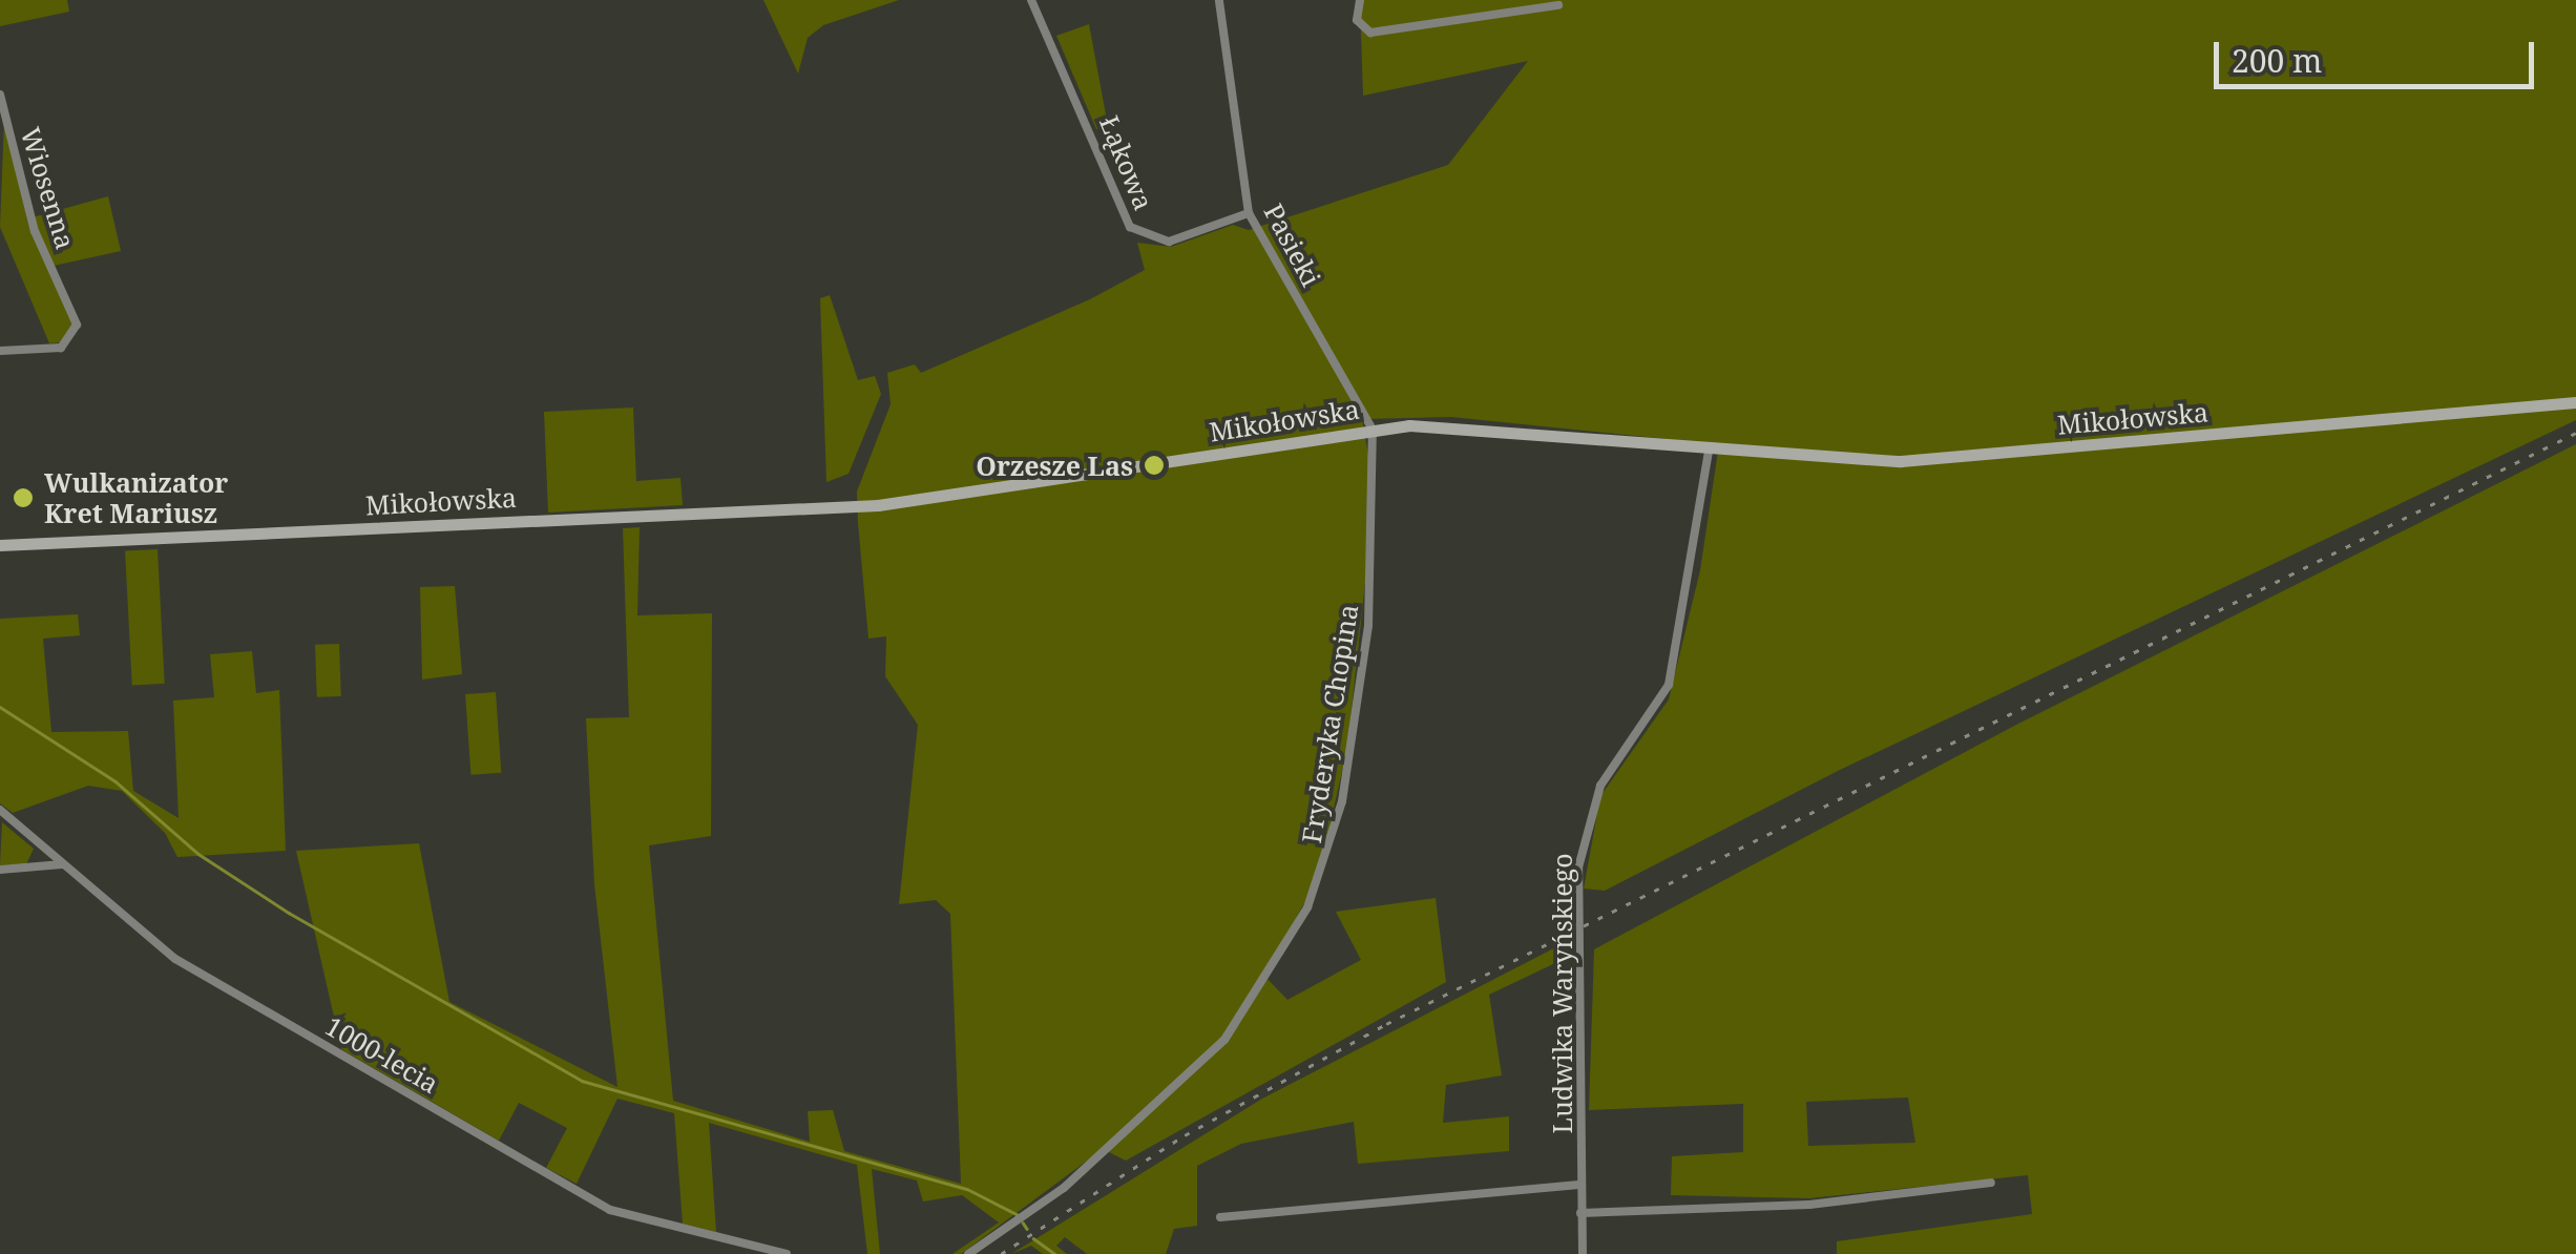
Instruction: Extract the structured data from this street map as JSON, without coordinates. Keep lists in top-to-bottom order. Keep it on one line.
{"streets":{"main road":["Mikołowska"],"street":["Łąkowa","Wiosenna","Pasieki","Fryderyka Chopina","Ludwika Waryńskiego","1000-lecia"]},"crossings":[["Łąkowa","Pasieki"],["Pasieki","Mikołowska"],["Pasieki","Fryderyka Chopina"],["Mikołowska","Fryderyka Chopina"],["Mikołowska","Ludwika Waryńskiego"]],"places":["Orzesze Las","Wulkanizator Kret Mariusz"],"scale_bar":"200 m"}
